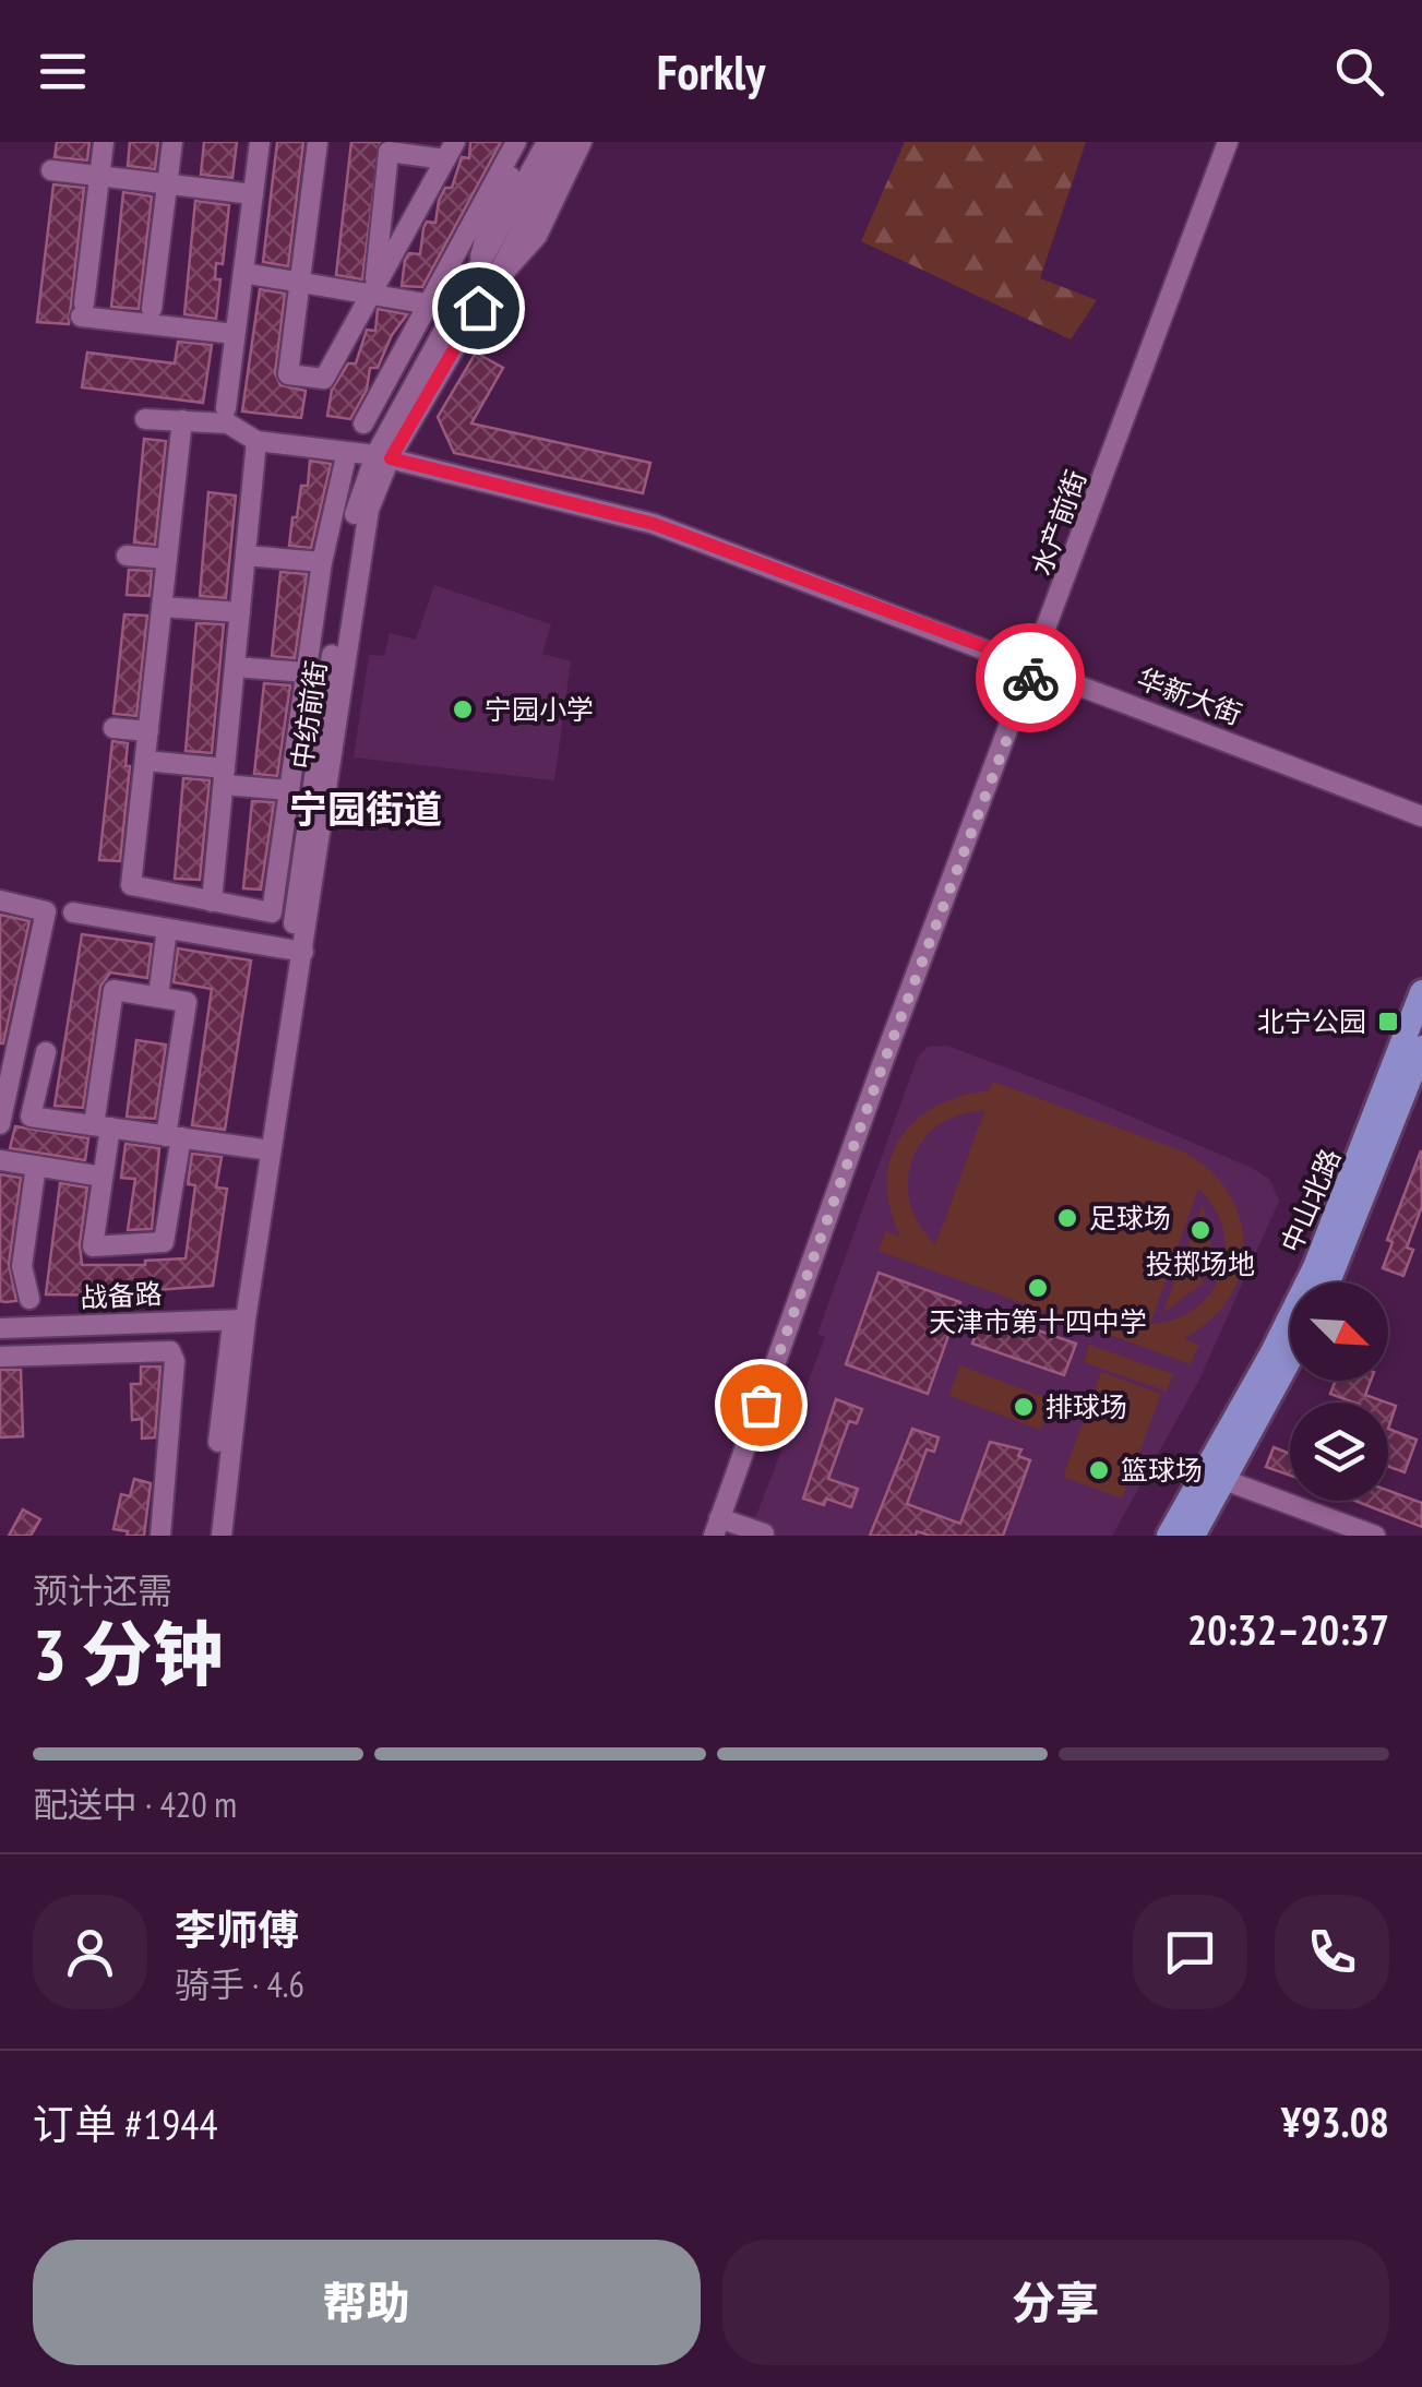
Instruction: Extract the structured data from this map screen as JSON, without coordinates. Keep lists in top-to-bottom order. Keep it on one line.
{"streets":{"main road":["中山北路"],"street":["水产前街","华新大街","中纺前街","战备路"]},"crossings":[["水产前街","华新大街"],["华新大街","中纺前街"],["中纺前街","战备路"]],"districts":["宁园街道"],"places":{"other":["宁园小学","足球场","投掷场地","天津市第十四中学","排球场","篮球场"],"transit":["北宁公园"]},"north":"bottom right","page":{"header":"Forkly","heading":["3 分钟","预计还需","20:32–20:37"],"panel":["李师傅","骑手 · 4.6","订单 #1944","¥93.08"],"bar":"配送中 · 420 m","buttons":["帮助","分享"]}}
